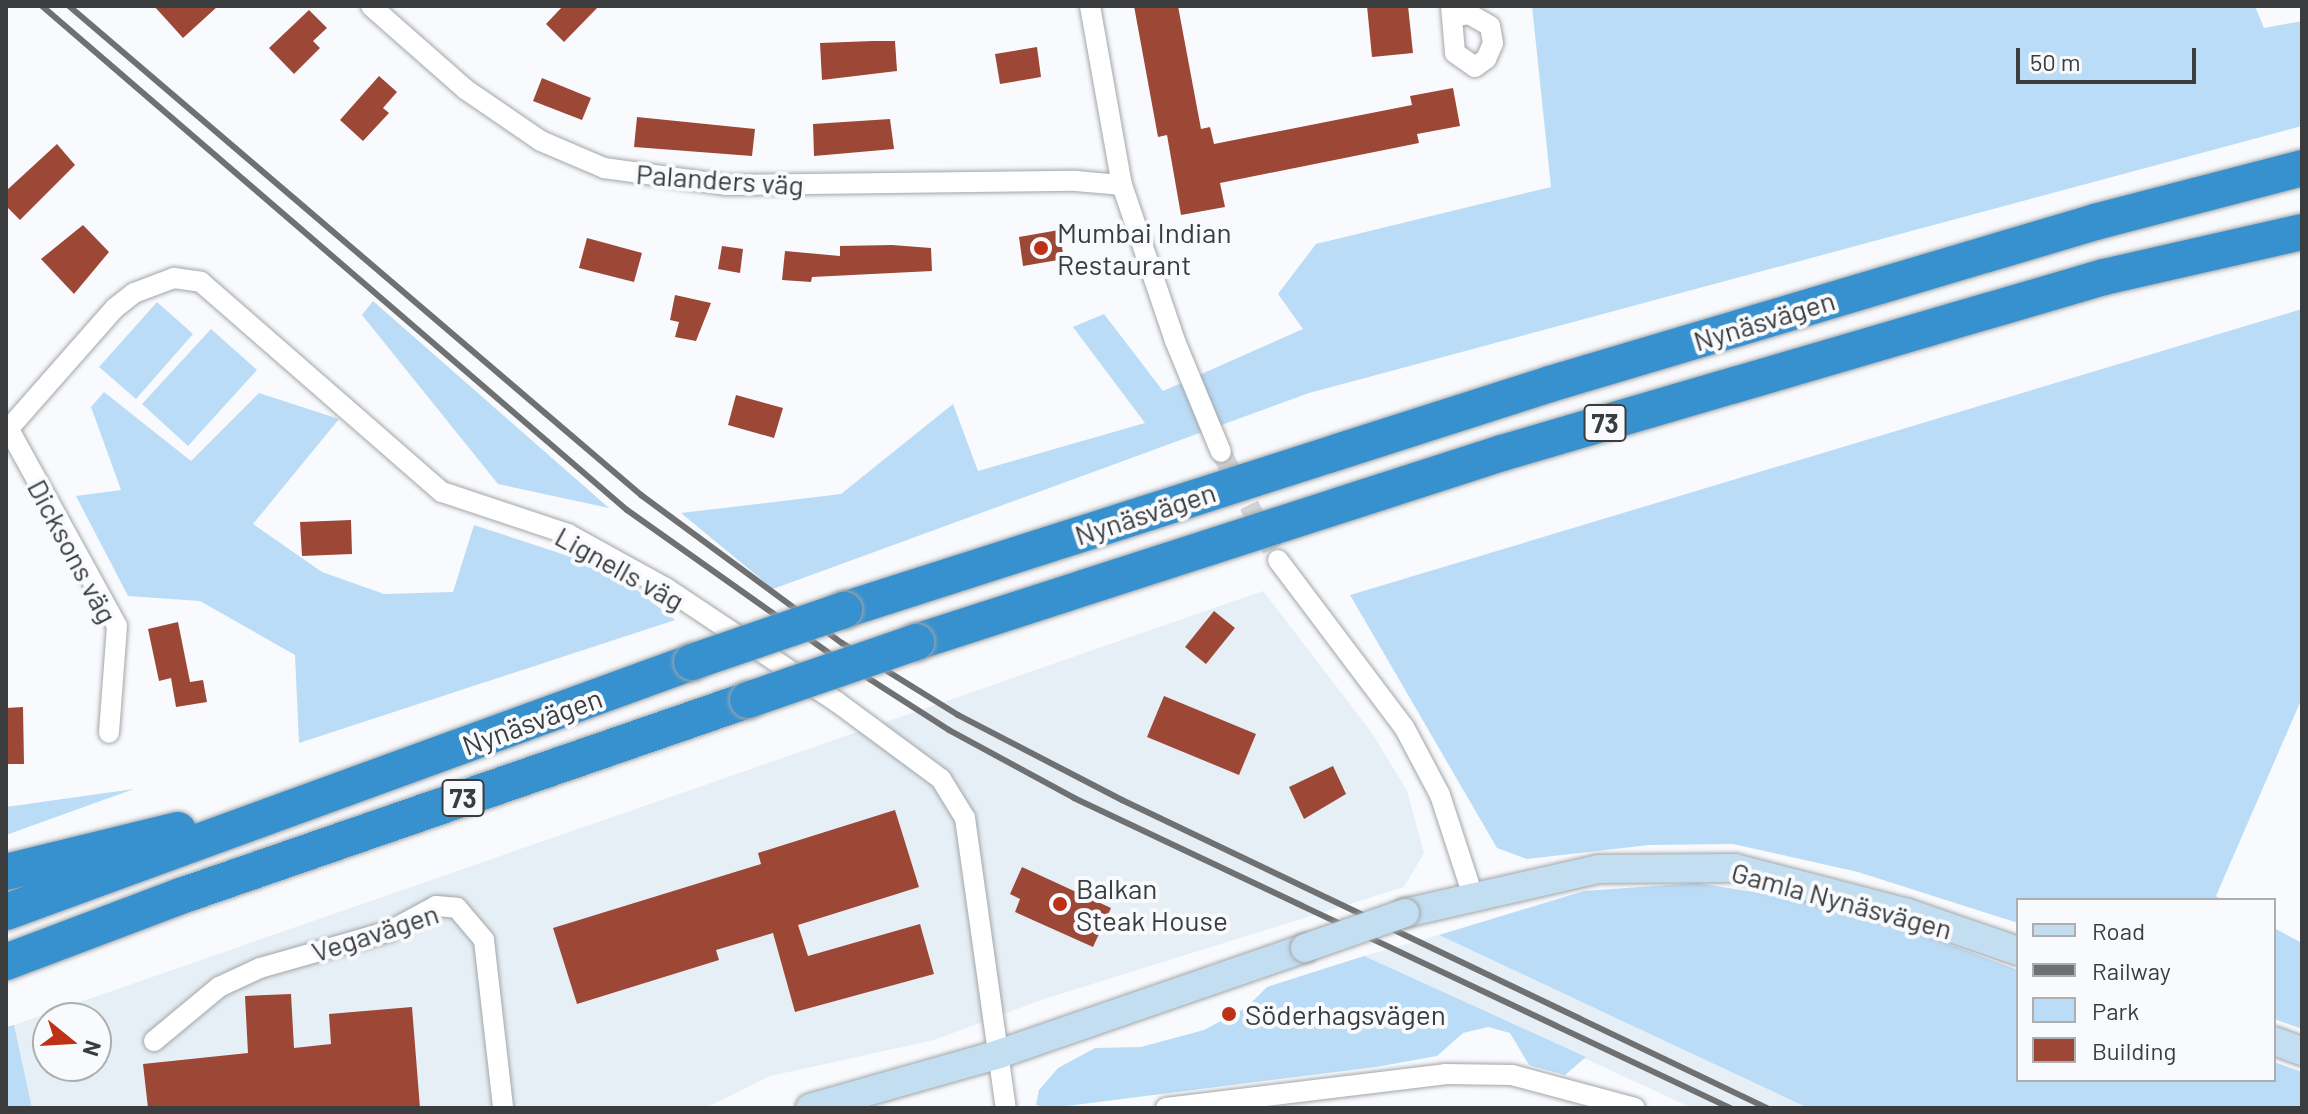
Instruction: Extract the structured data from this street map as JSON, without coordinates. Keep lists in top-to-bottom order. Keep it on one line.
{"streets":{"highway":["Nynäsvägen","73"],"street":["Palanders väg","Dicksons väg","Lignells väg","Gamla Nynäsvägen","Vegavägen"]},"crossings":[["Dicksons väg","Lignells väg"]],"places":["Mumbai Indian Restaurant","Balkan Steak House","Söderhagsvägen"],"legend":["Road","Railway","Park","Building"],"scale_bar":"50 m","north":"right"}
